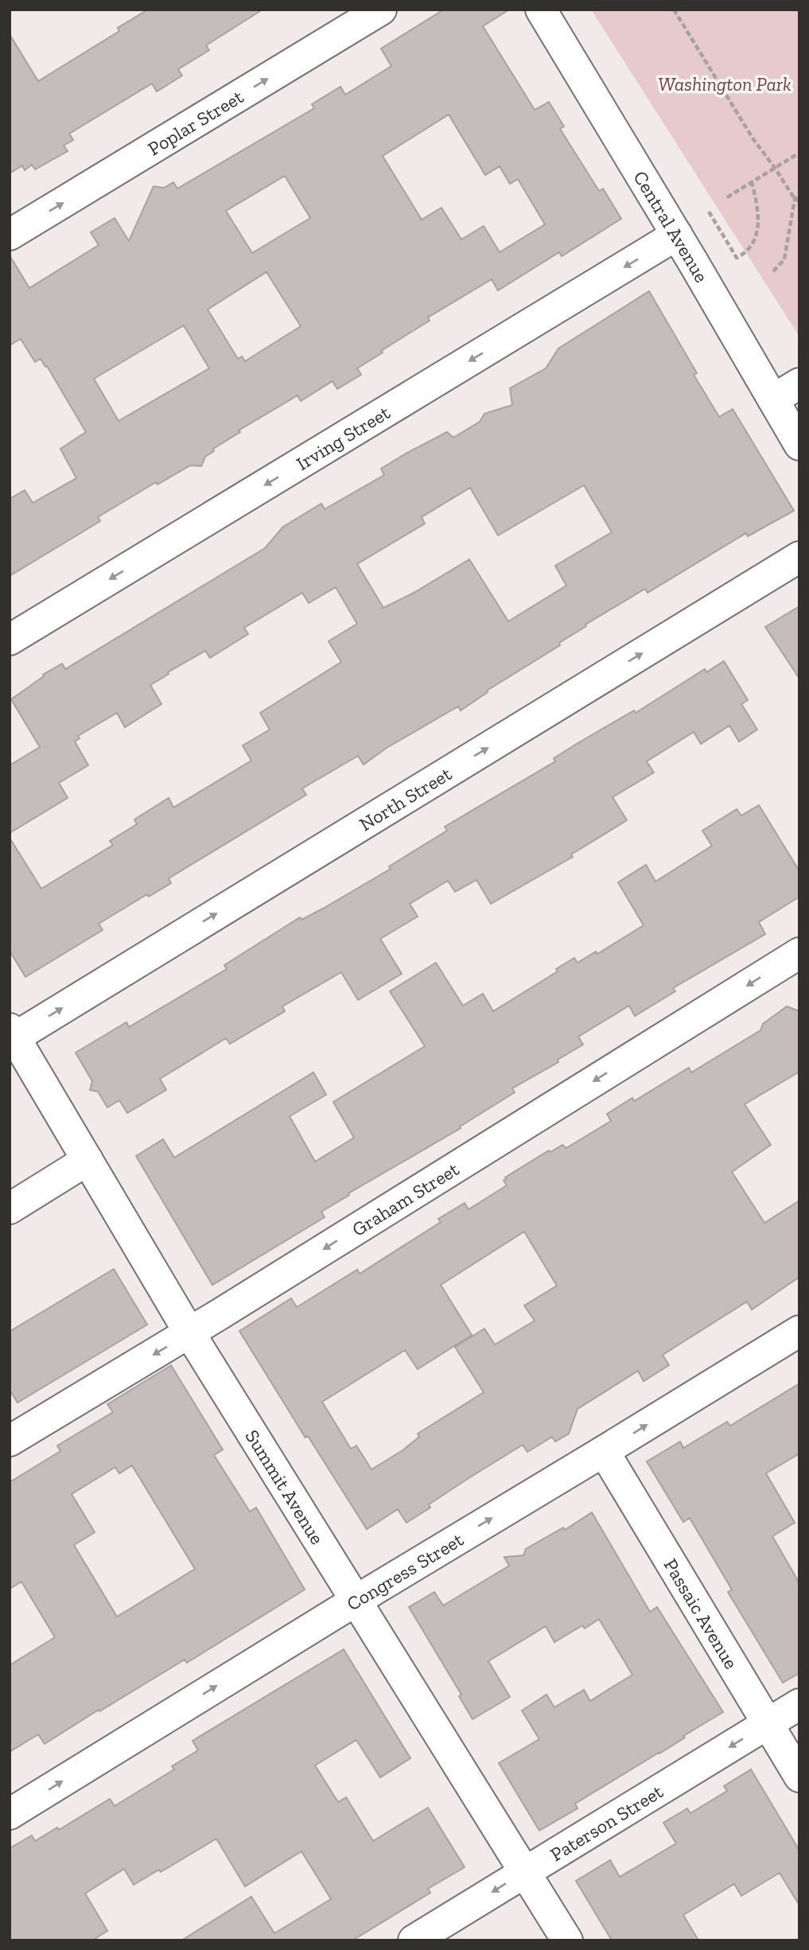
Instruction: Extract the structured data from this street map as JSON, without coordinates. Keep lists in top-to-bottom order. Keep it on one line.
{"streets":{"street":["Poplar Street","Central Avenue","Irving Street","North Street","Graham Street","Summit Avenue","Congress Street","Passaic Avenue","Paterson Street"]},"crossings":[["Central Avenue","Irving Street"],["North Street","Summit Avenue"],["Graham Street","Summit Avenue"],["Summit Avenue","Congress Street"],["Summit Avenue","Paterson Street"],["Congress Street","Passaic Avenue"],["Passaic Avenue","Paterson Street"]],"one_way":["Poplar Street","Irving Street","North Street","Graham Street","Congress Street","Paterson Street"],"parks":["Washington Park"]}
